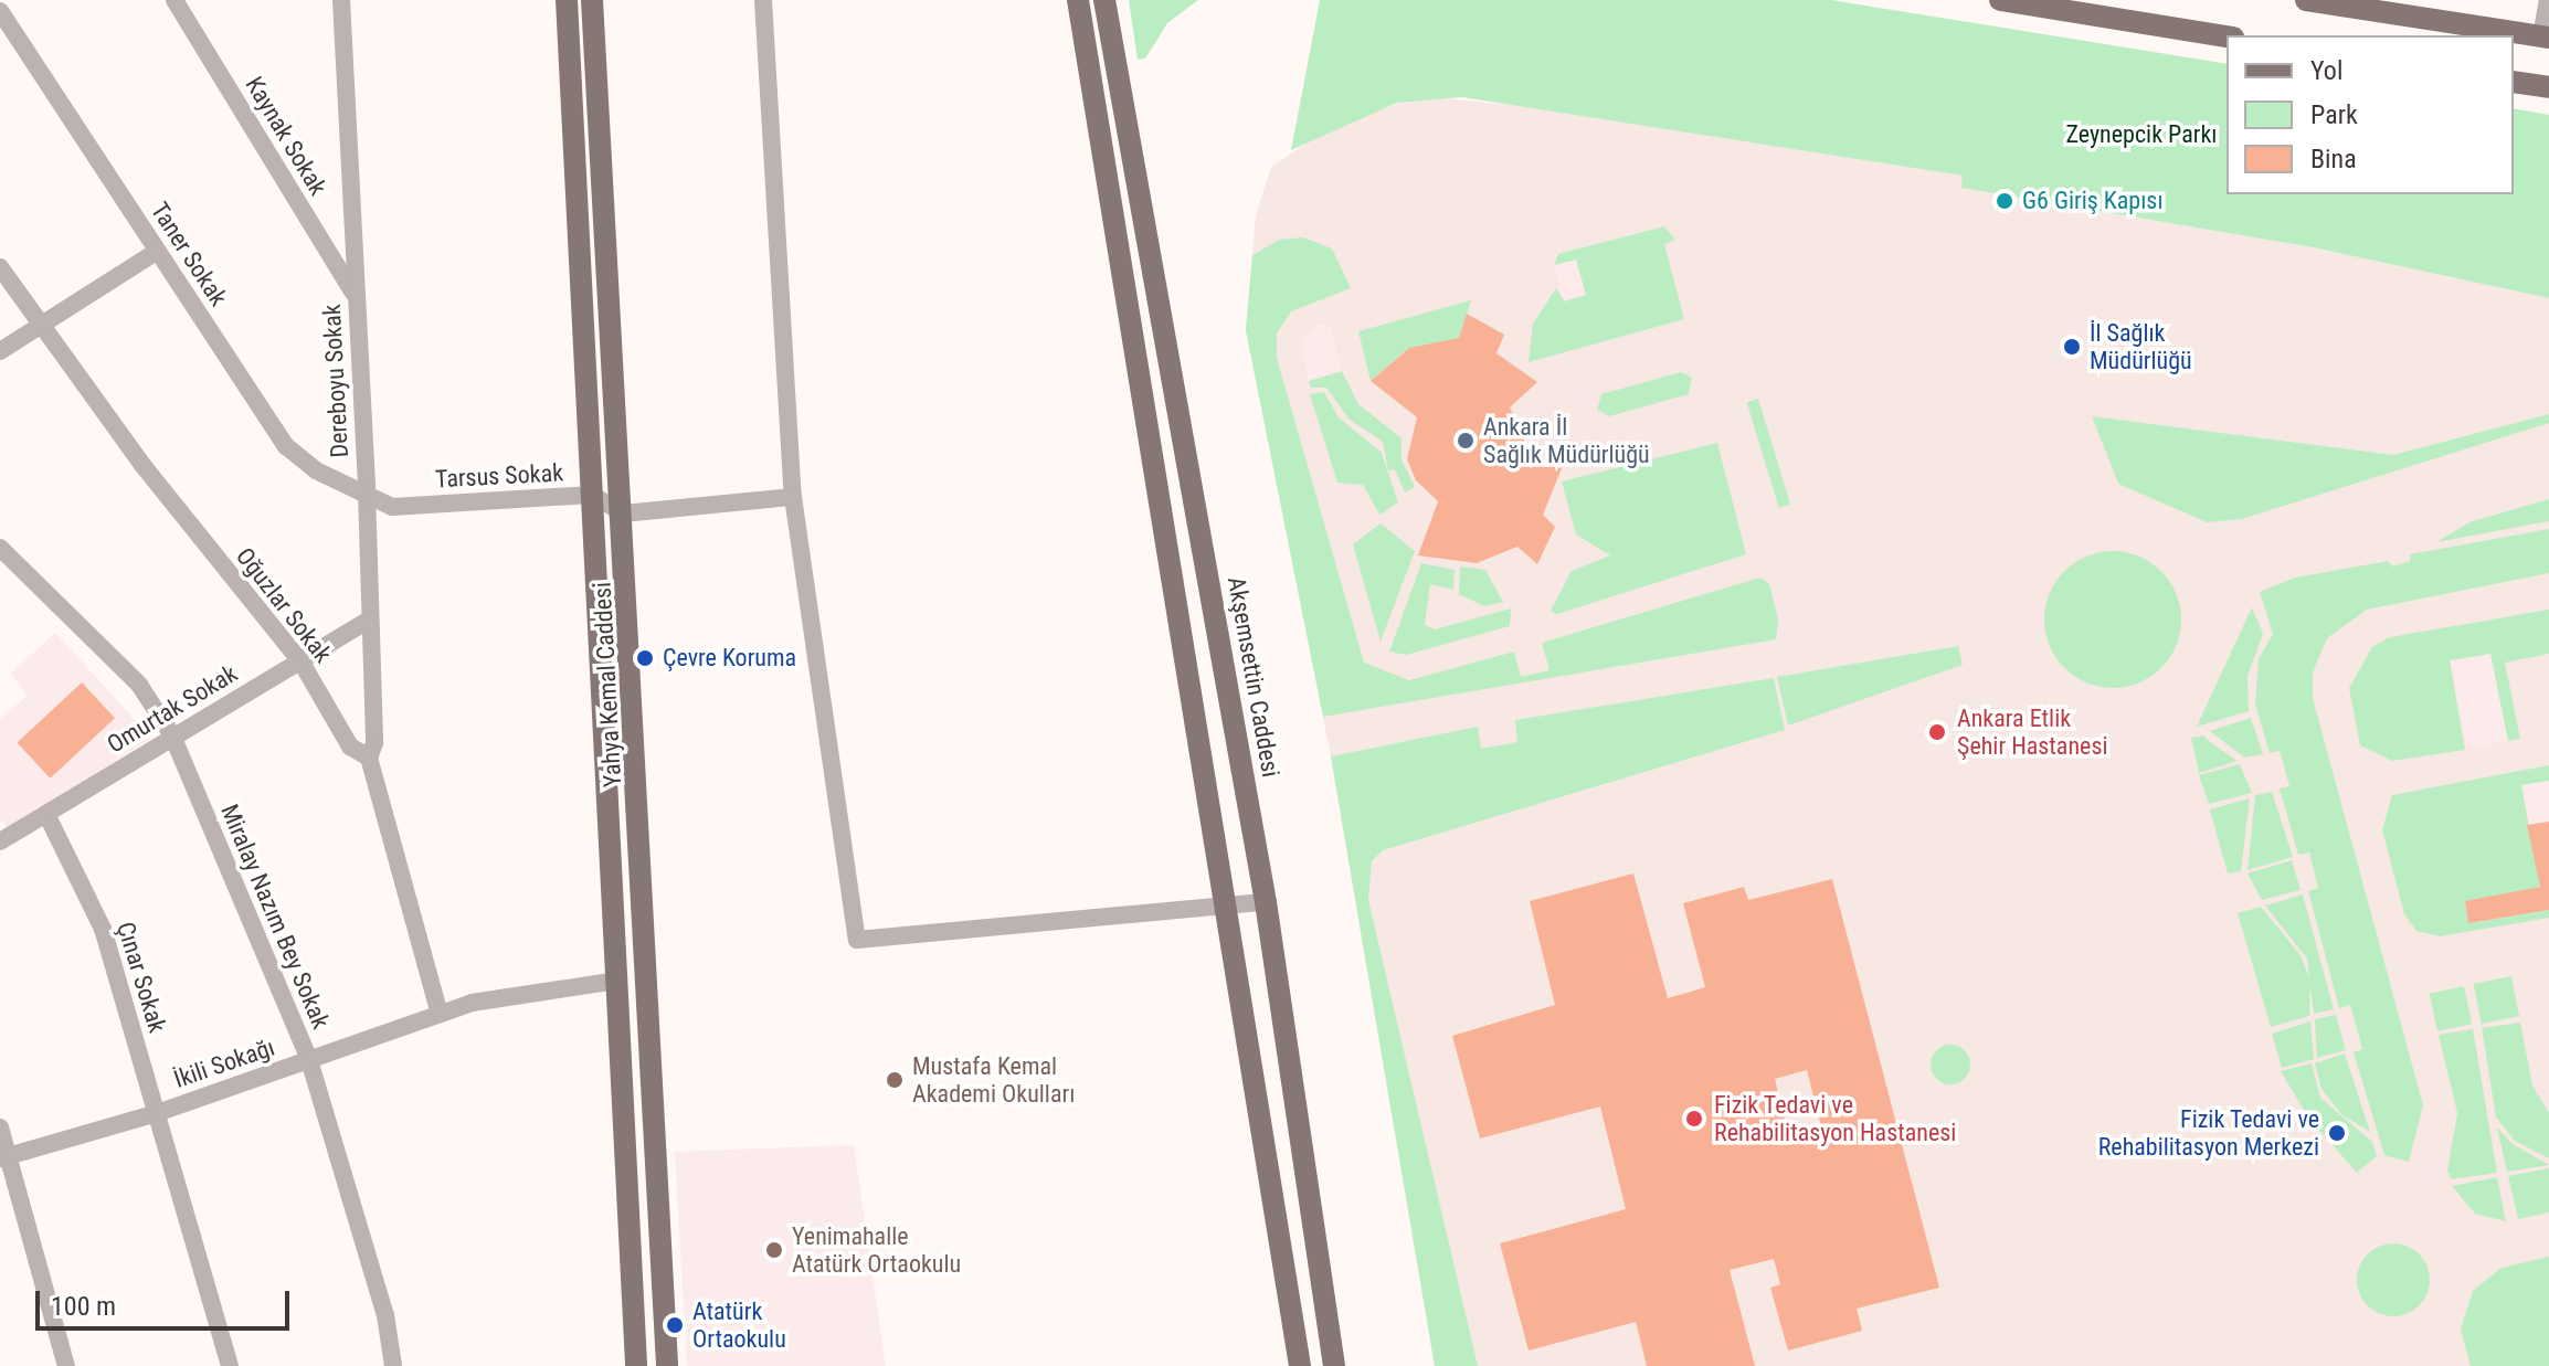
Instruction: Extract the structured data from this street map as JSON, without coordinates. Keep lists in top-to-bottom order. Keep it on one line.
{"streets":{"main road":["Akşemsettin Caddesi","Yahya Kemal Caddesi"],"street":["Kaynak Sokak","Taner Sokak","Dereboyu Sokak","Tarsus Sokak","Oğuzlar Sokak","Omurtak Sokak","Miralay Nazım Bey Sokak","Çınar Sokak","İkili Sokağı"]},"crossings":[["Kaynak Sokak","Dereboyu Sokak"],["Taner Sokak","Dereboyu Sokak"],["Taner Sokak","Tarsus Sokak"],["Dereboyu Sokak","Tarsus Sokak"],["Dereboyu Sokak","Oğuzlar Sokak"],["Dereboyu Sokak","Omurtak Sokak"],["Tarsus Sokak","Yahya Kemal Caddesi"],["Oğuzlar Sokak","Omurtak Sokak"],["Oğuzlar Sokak","İkili Sokağı"],["Yahya Kemal Caddesi","İkili Sokağı"],["Omurtak Sokak","Miralay Nazım Bey Sokak"],["Omurtak Sokak","Çınar Sokak"],["Miralay Nazım Bey Sokak","İkili Sokağı"],["Çınar Sokak","İkili Sokağı"]],"parks":["Zeynepcik Parkı"],"places":["G6 Giriş Kapısı","İl Sağlık Müdürlüğü","Ankara İl Sağlık Müdürlüğü","Çevre Koruma","Ankara Etlik Şehir Hastanesi","Mustafa Kemal Akademi Okulları","Fizik Tedavi ve Rehabilitasyon Hastanesi","Fizik Tedavi ve Rehabilitasyon Merkezi","Yenimahalle Atatürk Ortaokulu","Atatürk Ortaokulu"],"legend":["Yol","Park","Bina"],"scale_bar":"100 m"}
